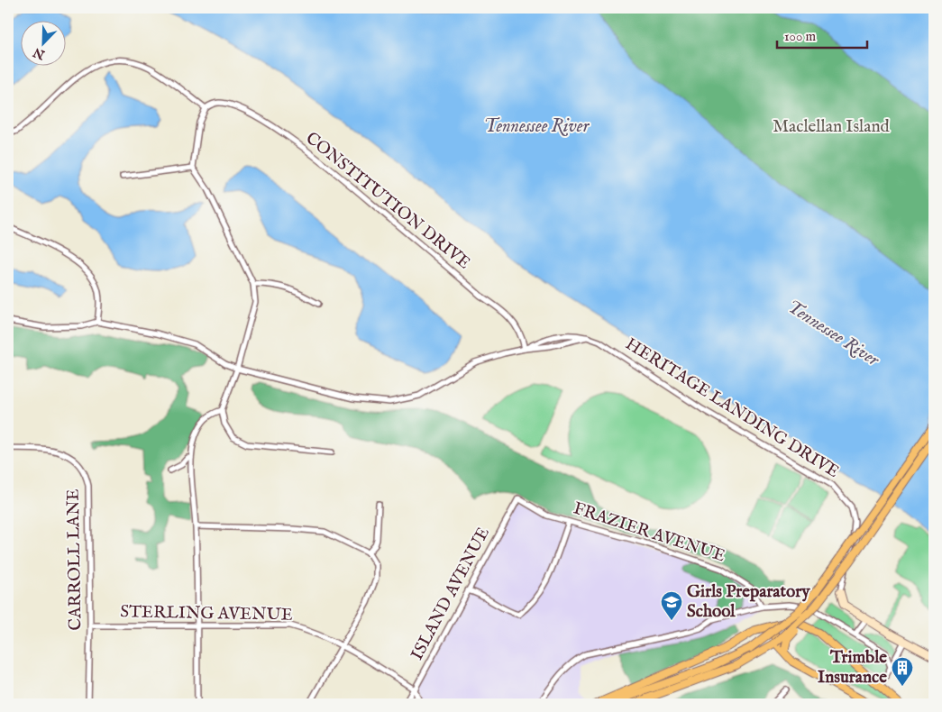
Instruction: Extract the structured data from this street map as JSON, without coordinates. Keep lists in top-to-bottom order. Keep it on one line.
{"streets":{"street":["CONSTITUTION DRIVE","HERITAGE LANDING DRIVE","FRAZIER AVENUE","CARROLL LANE","ISLAND AVENUE","STERLING AVENUE"]},"crossings":[["CONSTITUTION DRIVE","HERITAGE LANDING DRIVE"],["FRAZIER AVENUE","ISLAND AVENUE"],["CARROLL LANE","STERLING AVENUE"],["ISLAND AVENUE","STERLING AVENUE"]],"water":["Tennessee River"],"parks":["Maclellan Island"],"places":{"school or university":["Girls Preparatory School"],"building":["Trimble Insurance"]},"scale_bar":"100 m","north":"bottom left"}
